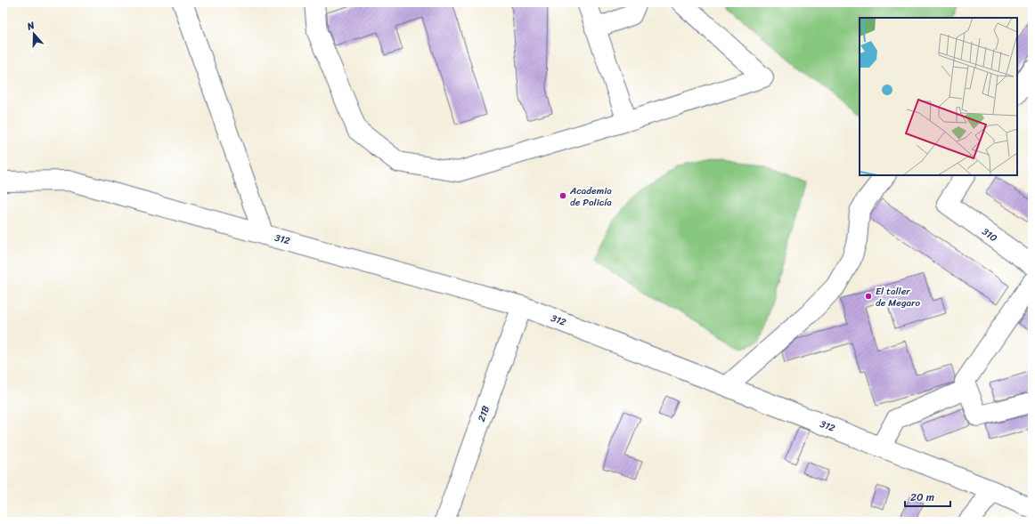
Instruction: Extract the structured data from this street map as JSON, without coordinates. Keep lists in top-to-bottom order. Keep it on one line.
{"streets":{"street":["310","312","21B"]},"crossings":[["312","21B"]],"places":["Academia de Policía","El taller de Megaro"],"scale_bar":"20 m","north":"top"}
